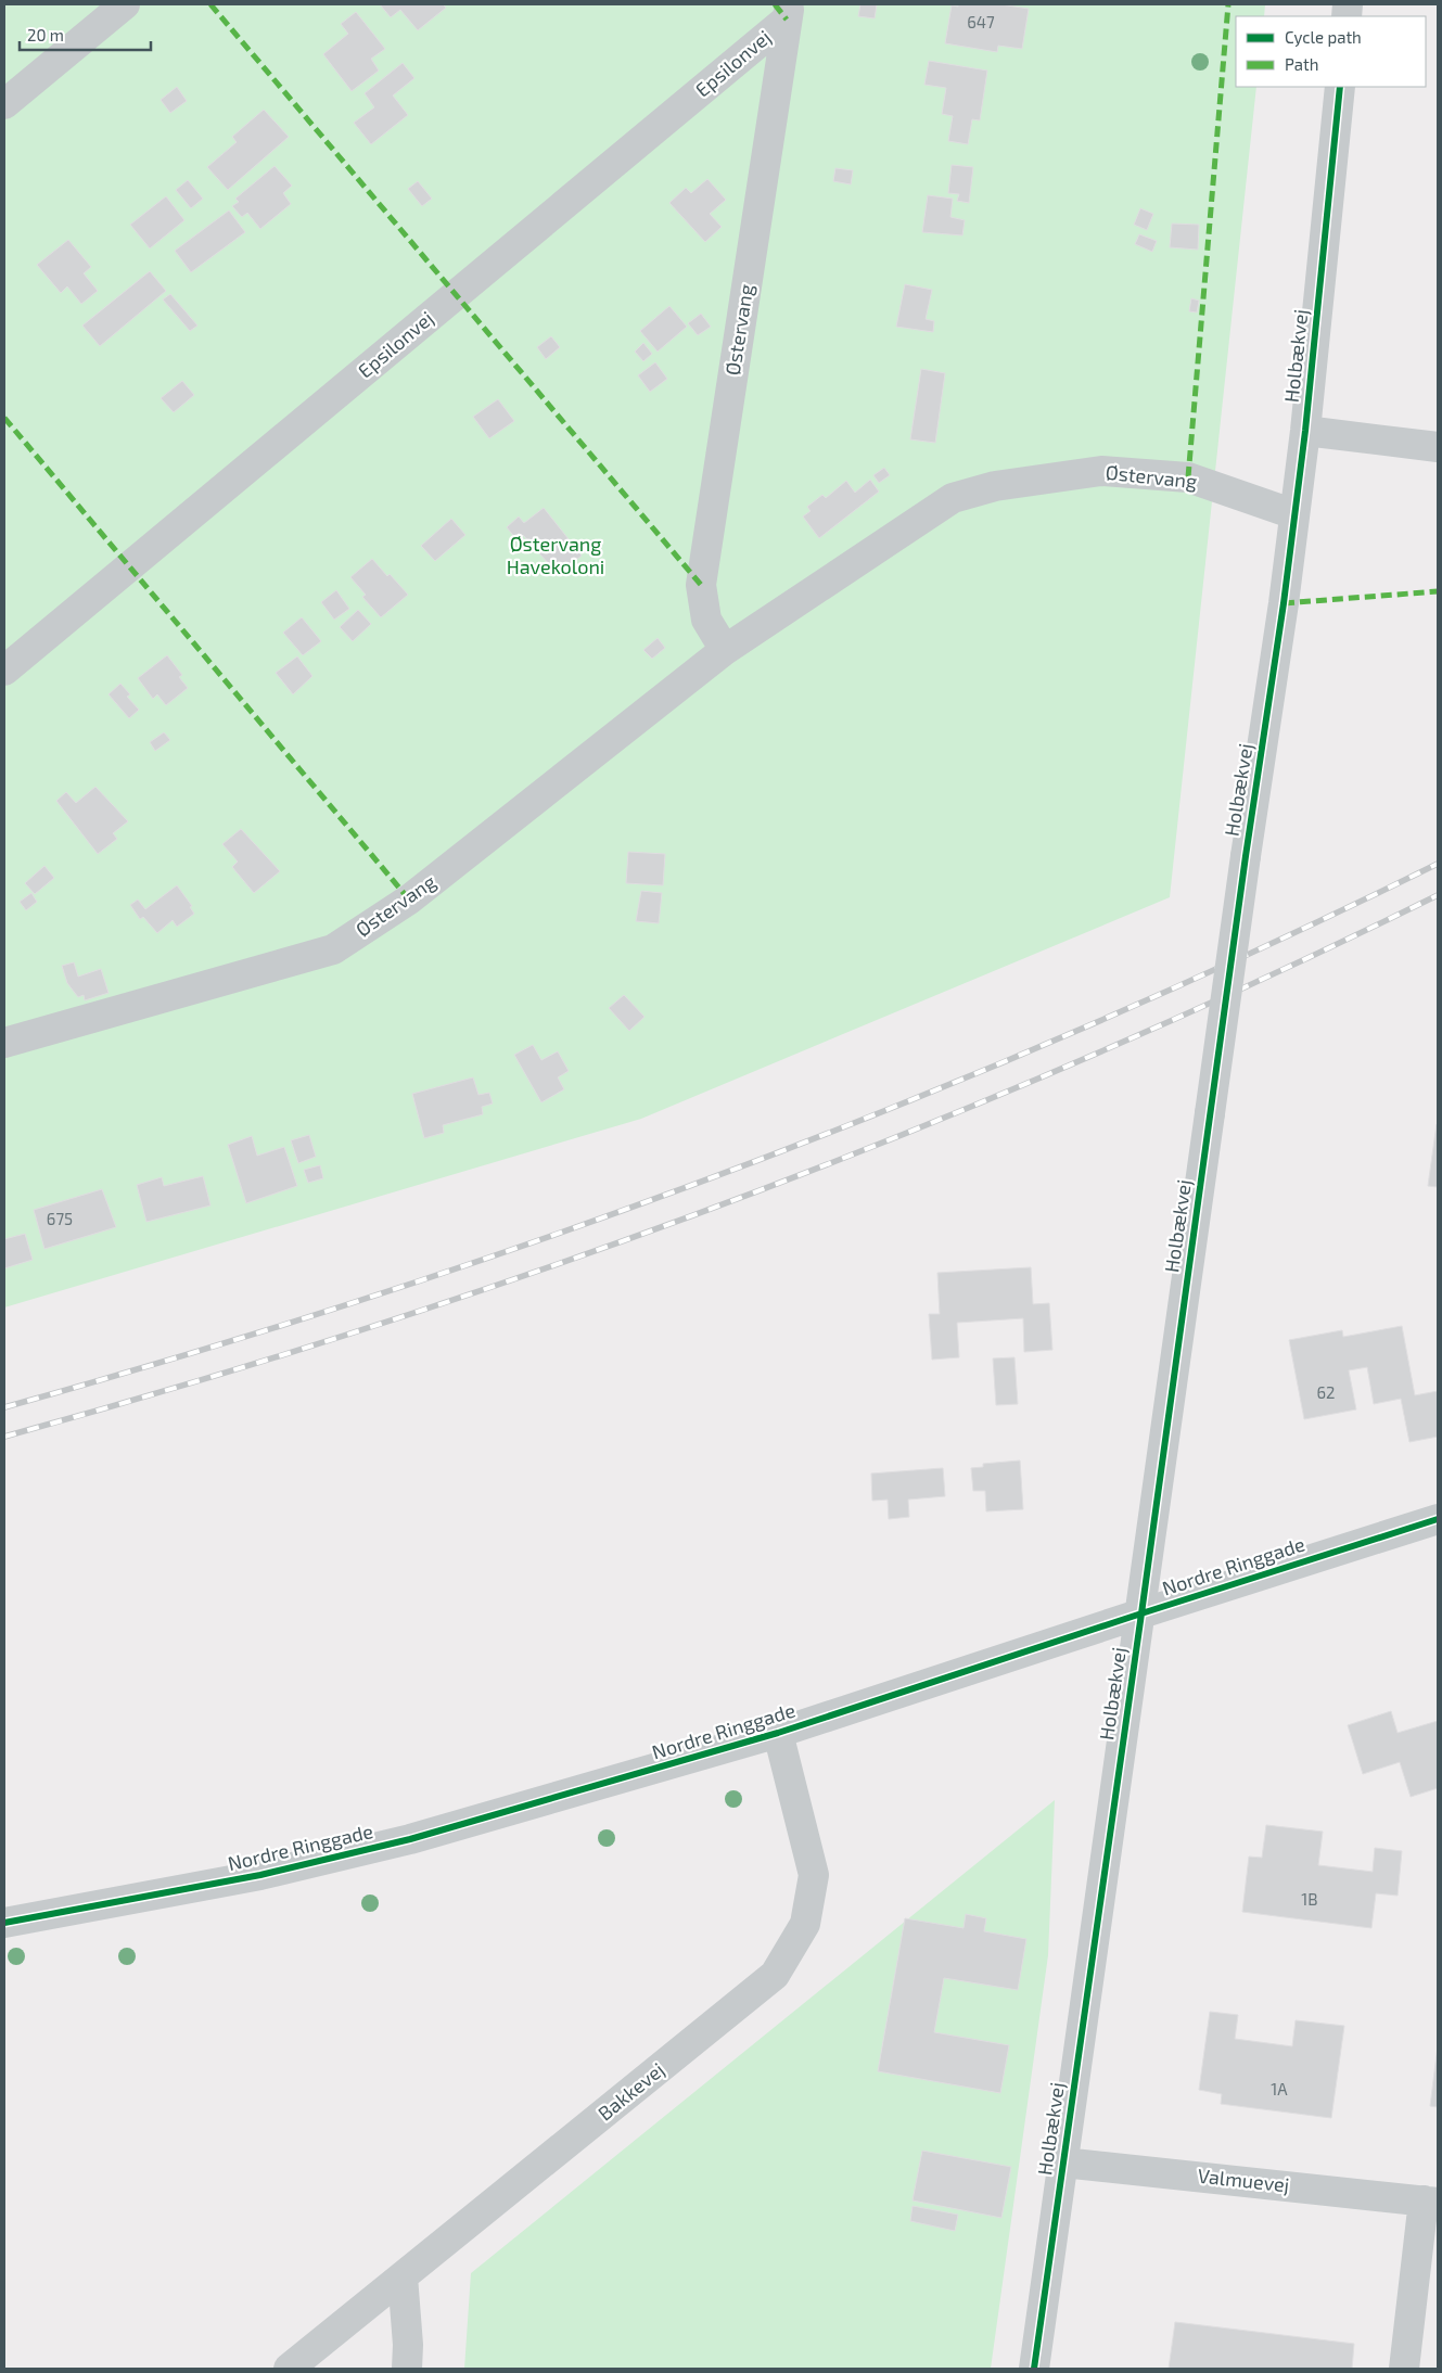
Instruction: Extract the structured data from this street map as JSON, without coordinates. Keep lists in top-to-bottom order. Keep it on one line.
{"streets":{"street":["Epsilonvej","Østervang","Holbækvej","Nordre Ringgade","Bakkevej","Valmuevej"]},"crossings":[["Epsilonvej","Østervang"],["Østervang","Holbækvej"],["Holbækvej","Nordre Ringgade"],["Holbækvej","Valmuevej"],["Nordre Ringgade","Bakkevej"]],"parks":["Østervang Havekoloni"],"house_numbers":["647","675","62","1B","1A"],"legend":["Cycle path","Path"],"scale_bar":"20 m"}
